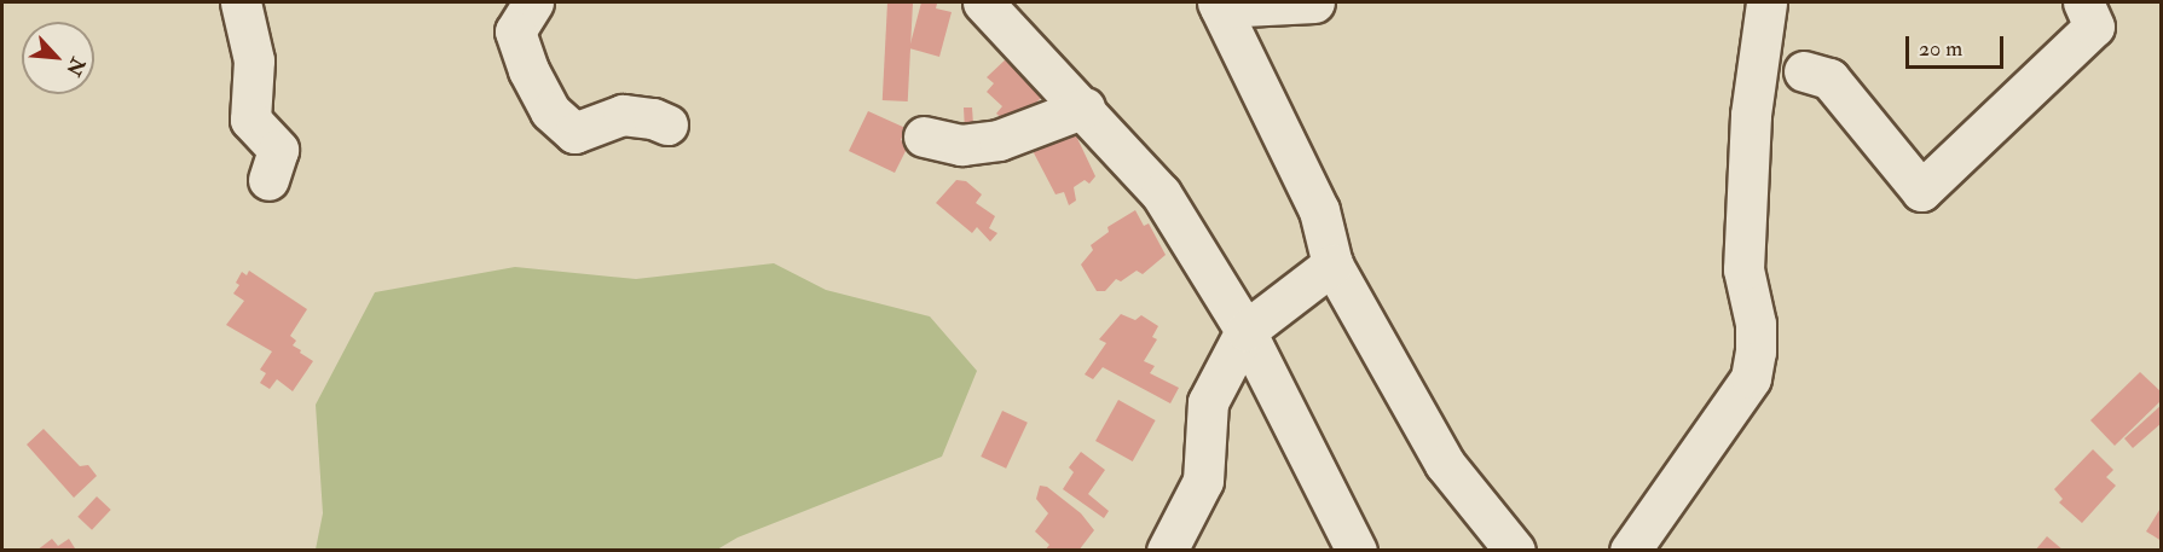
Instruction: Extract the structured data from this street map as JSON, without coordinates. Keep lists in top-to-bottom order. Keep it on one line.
{"scale_bar":"20 m","north":"bottom right"}
